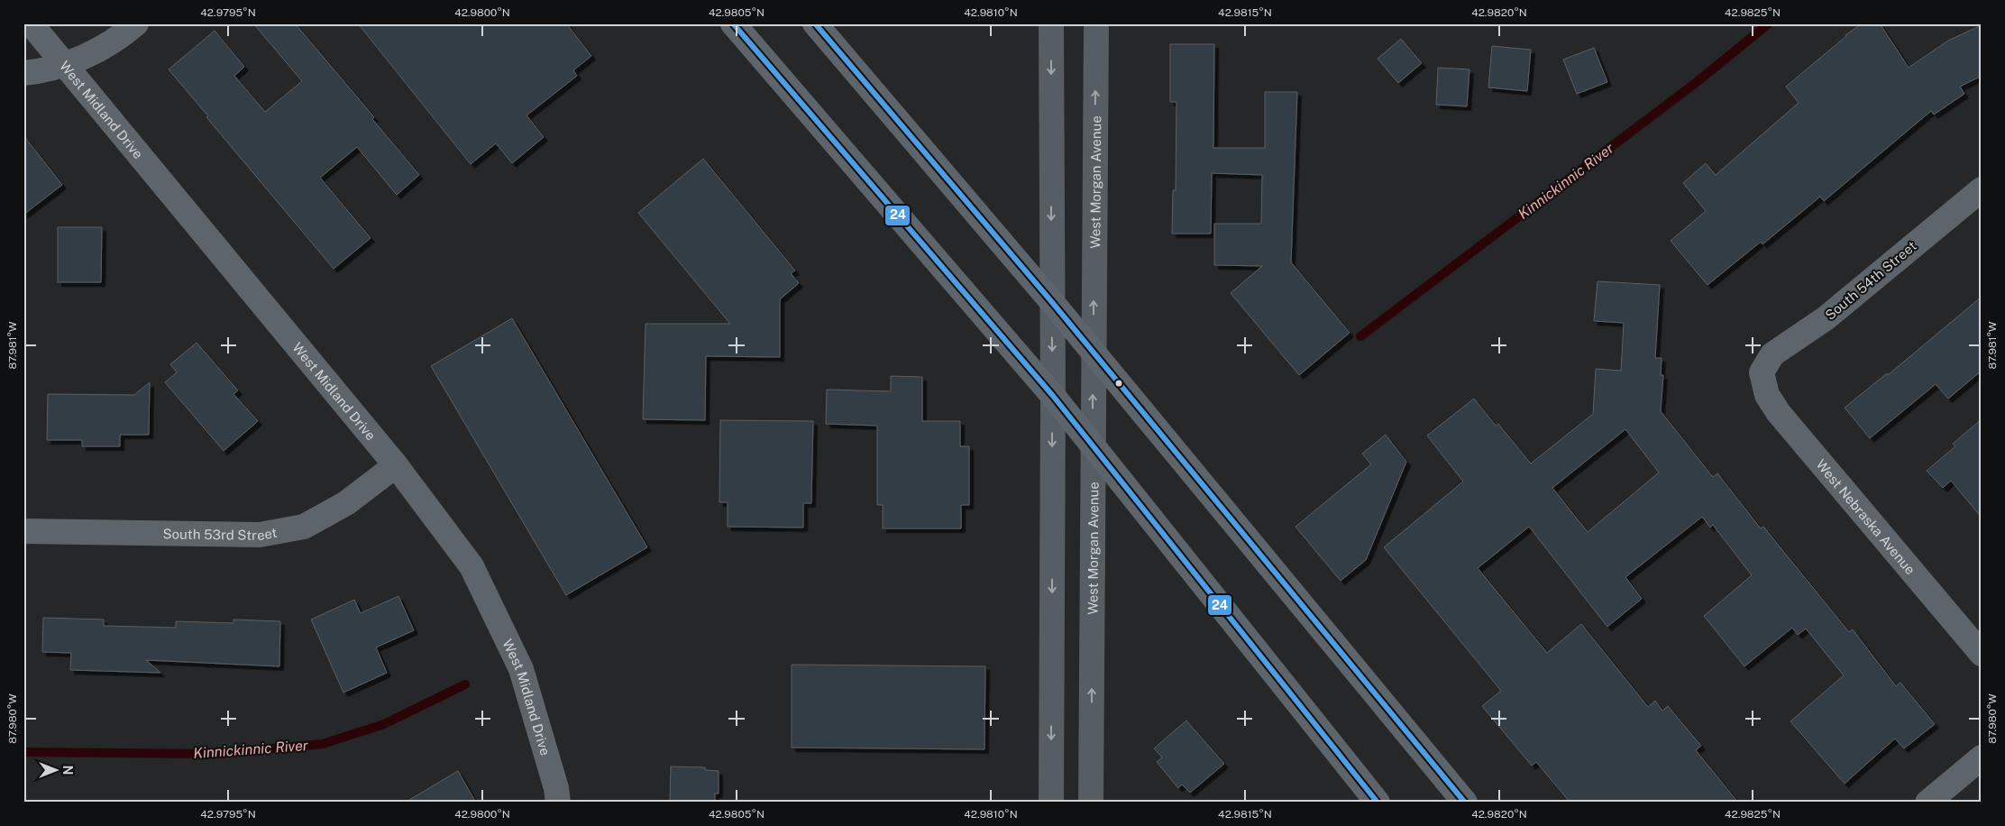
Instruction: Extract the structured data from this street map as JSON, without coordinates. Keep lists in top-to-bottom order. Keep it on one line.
{"streets":{"street":["West Midland Drive","West Morgan Avenue","South 54th Street","West Nebraska Avenue","South 53rd Street"]},"crossings":[["West Midland Drive","South 53rd Street"],["South 54th Street","West Nebraska Avenue"]],"water":["Kinnickinnic River"],"lines":["transit line 24"],"north":"right","coordinates":["42.9795°N","42.9800°N","42.9805°N","42.9810°N","42.9815°N","42.9820°N","42.9825°N","87.981°W","87.980°W"]}
